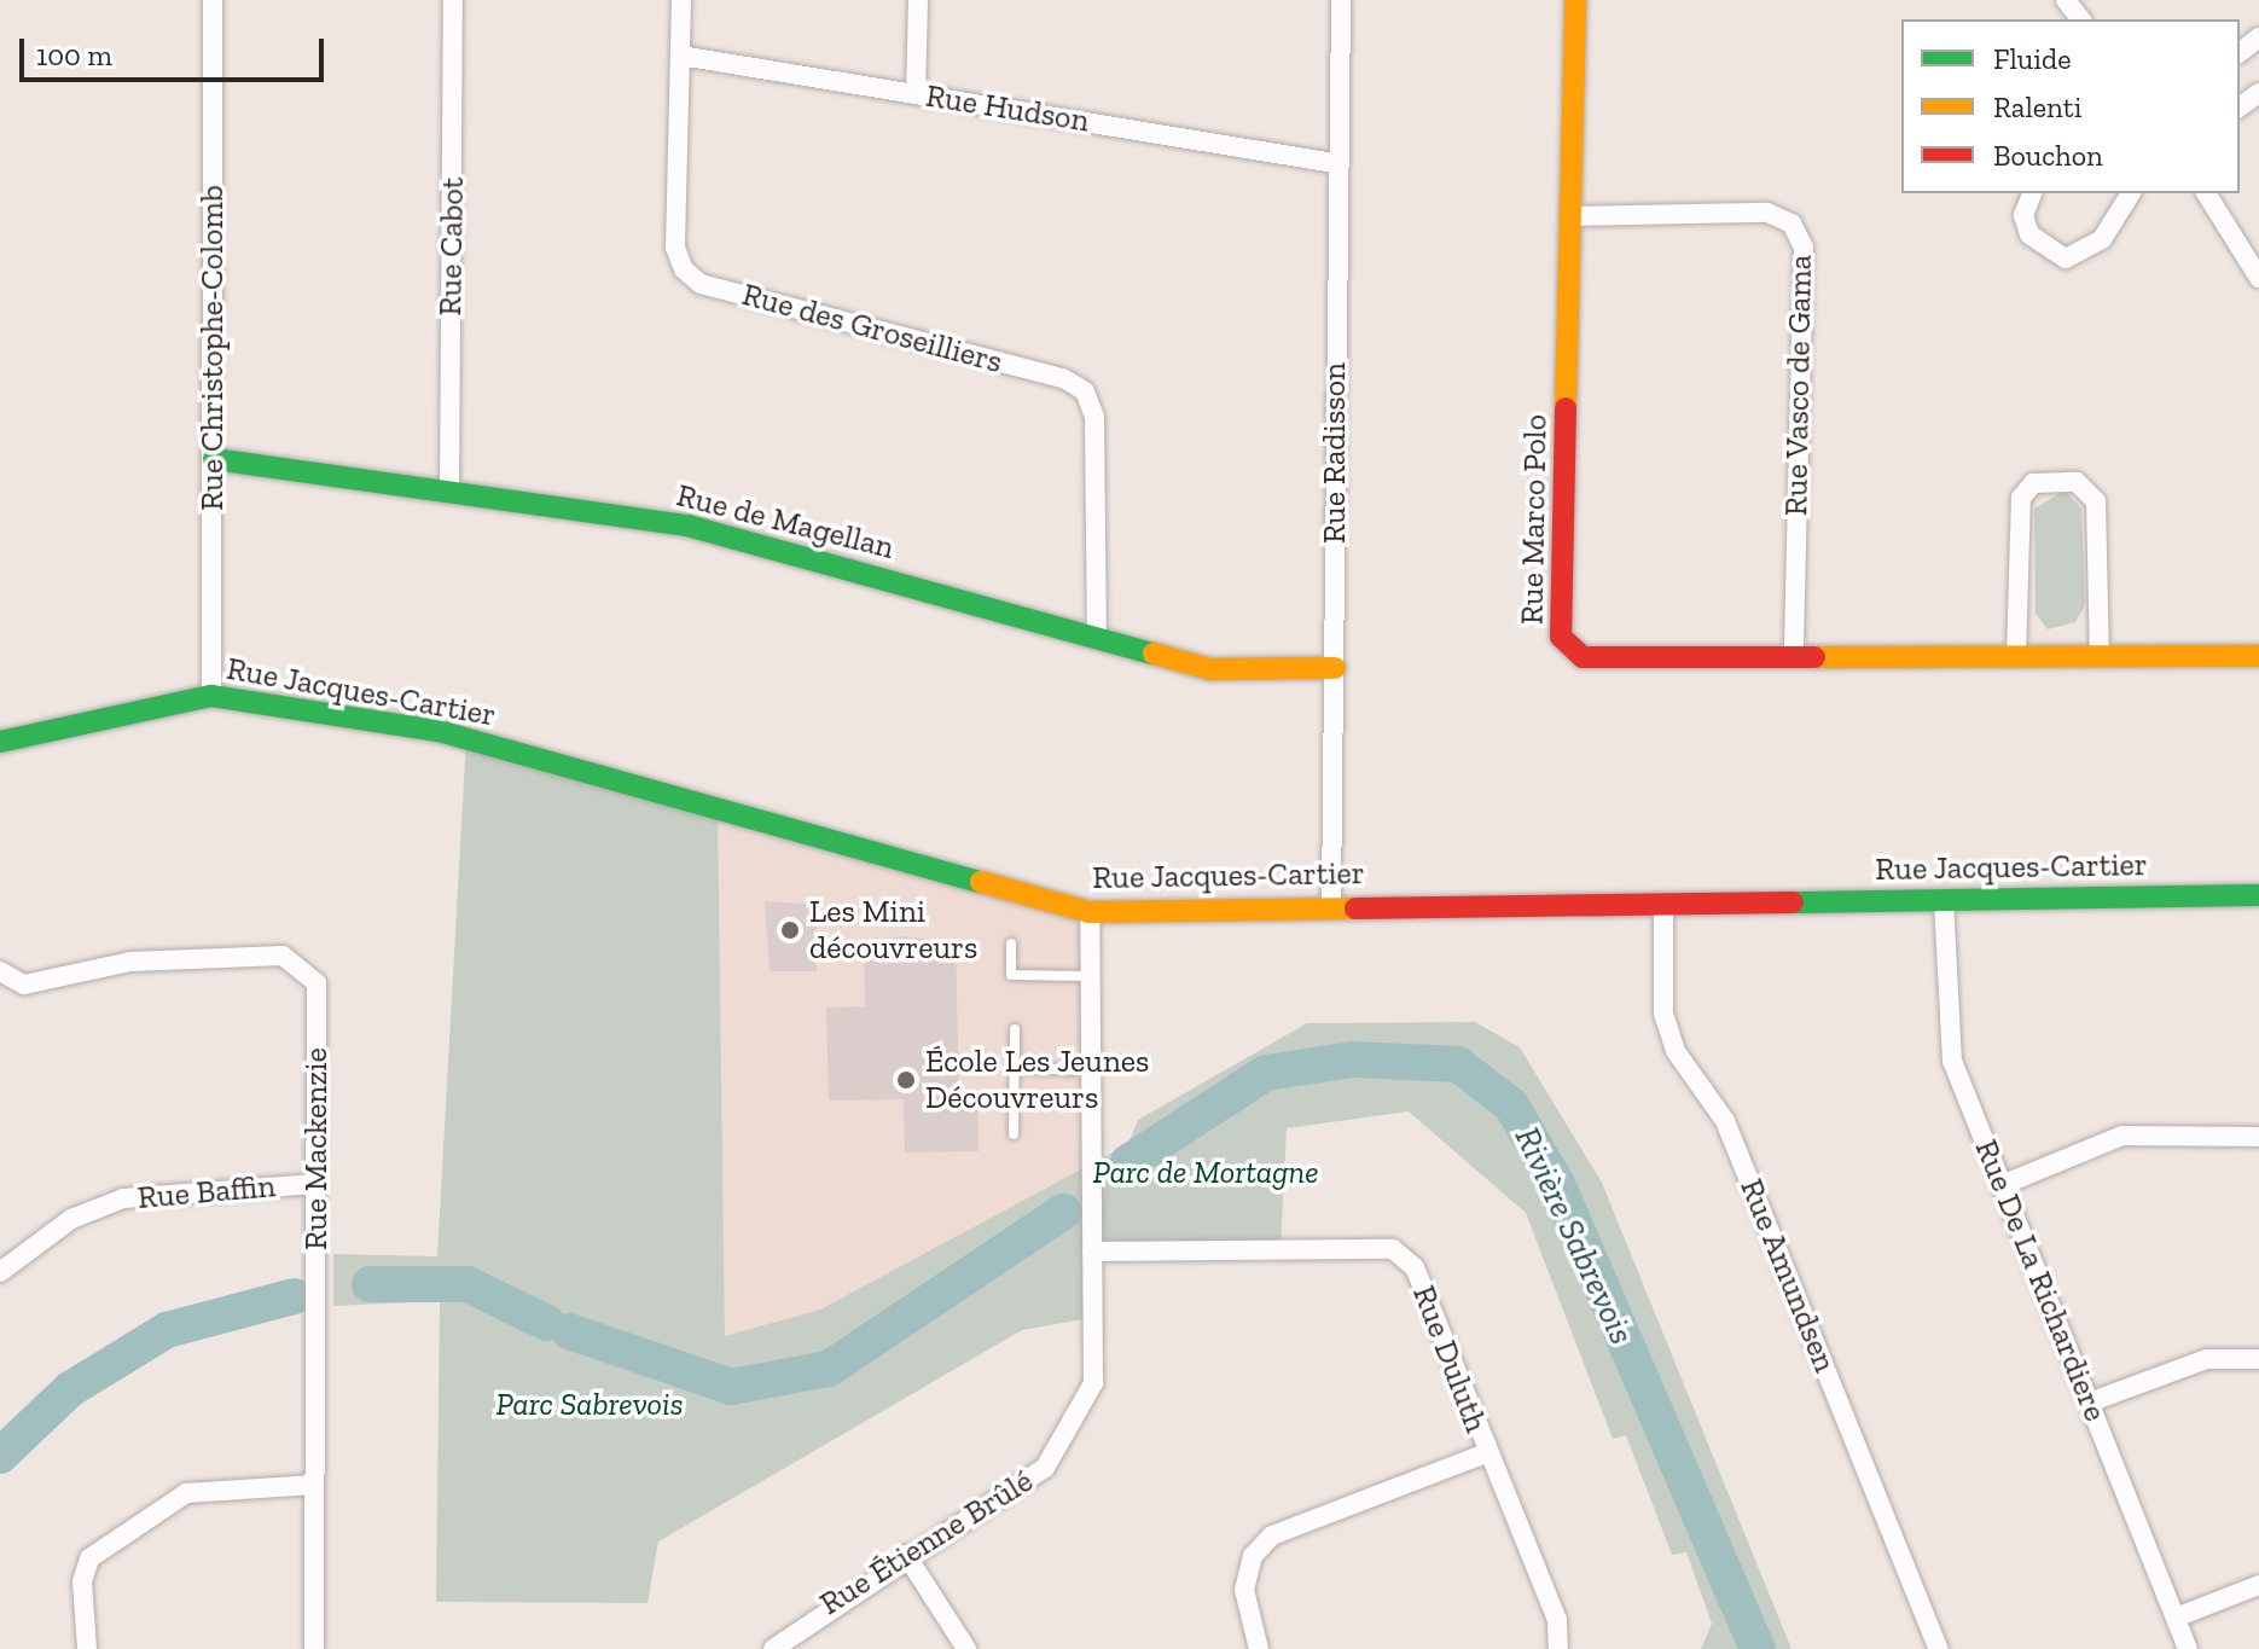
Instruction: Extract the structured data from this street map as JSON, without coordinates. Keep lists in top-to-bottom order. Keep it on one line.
{"streets":{"street":["Rue Hudson","Rue Cabot","Rue des Groseilliers","Rue Christophe-Colomb","Rue Vasco de Gama","Rue Radisson","Rue Marco Polo","Rue de Magellan","Rue Jacques-Cartier","Rue Mackenzie","Rue Baffin","Rue Amundsen","Rue De La Richardiere","Rue Duluth","Rue Étienne Brûlé"]},"crossings":[["Rue Hudson","Rue des Groseilliers"],["Rue Hudson","Rue Radisson"],["Rue Cabot","Rue de Magellan"],["Rue des Groseilliers","Rue de Magellan"],["Rue Christophe-Colomb","Rue de Magellan"],["Rue Christophe-Colomb","Rue Jacques-Cartier"],["Rue Vasco de Gama","Rue Marco Polo"],["Rue Radisson","Rue de Magellan"],["Rue Radisson","Rue Jacques-Cartier"],["Rue Jacques-Cartier","Rue Amundsen"],["Rue Jacques-Cartier","Rue De La Richardiere"],["Rue Jacques-Cartier","Rue Étienne Brûlé"],["Rue Mackenzie","Rue Baffin"],["Rue Duluth","Rue Étienne Brûlé"]],"water":["Rivière Sabrevois"],"parks":["Parc de Mortagne","Parc Sabrevois"],"places":["Les Mini découvreurs","École Les Jeunes Découvreurs"],"legend":["Fluide","Ralenti","Bouchon"],"scale_bar":"100 m"}
